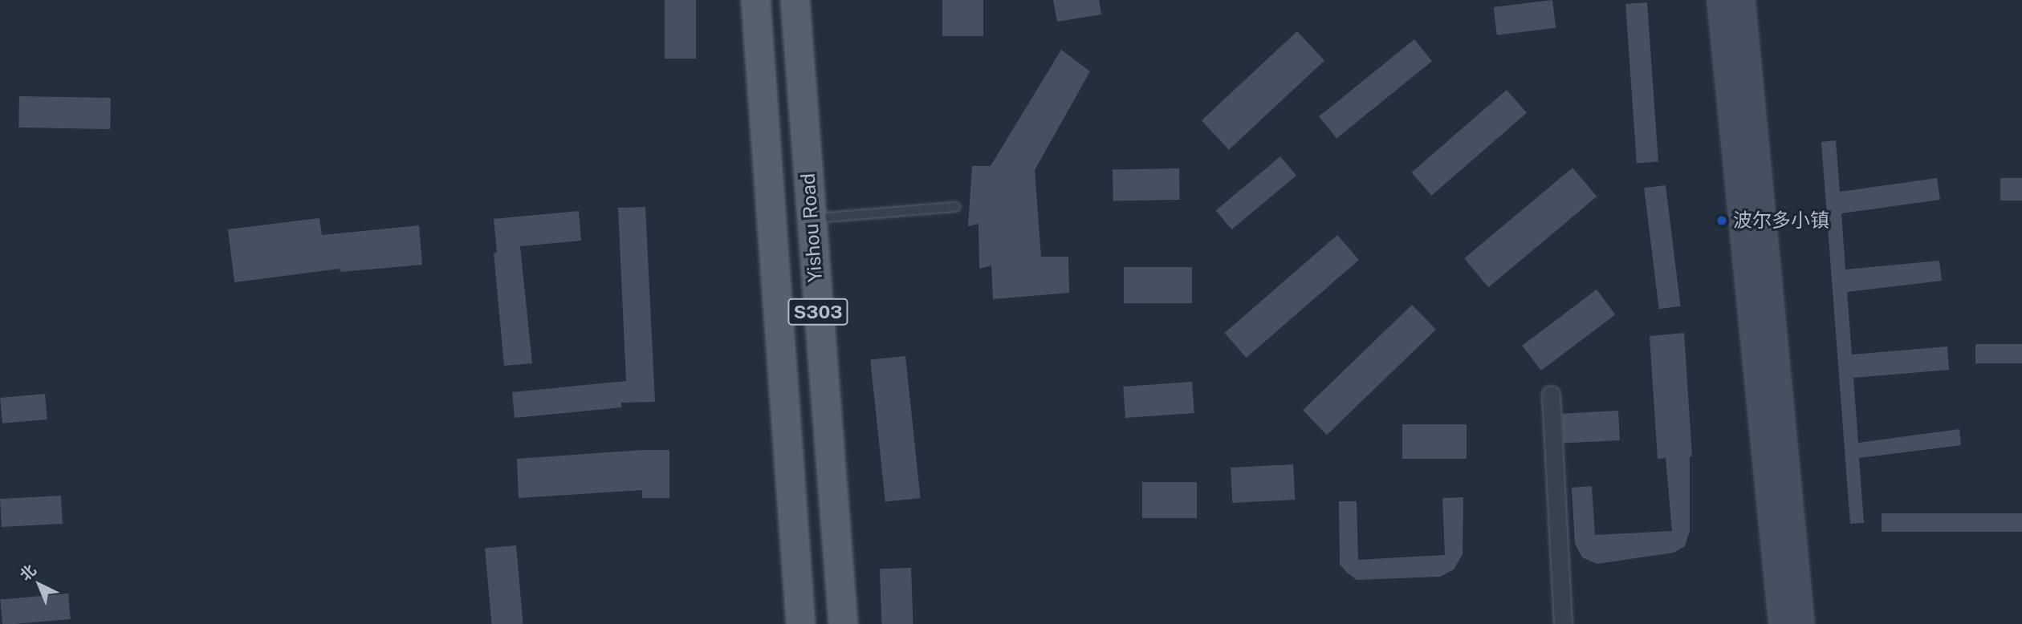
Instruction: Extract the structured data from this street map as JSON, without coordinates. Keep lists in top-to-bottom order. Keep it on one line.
{"streets":{"main road":["Yishou Road","S303"]},"places":["波尔多小镇"],"north":"top left"}
